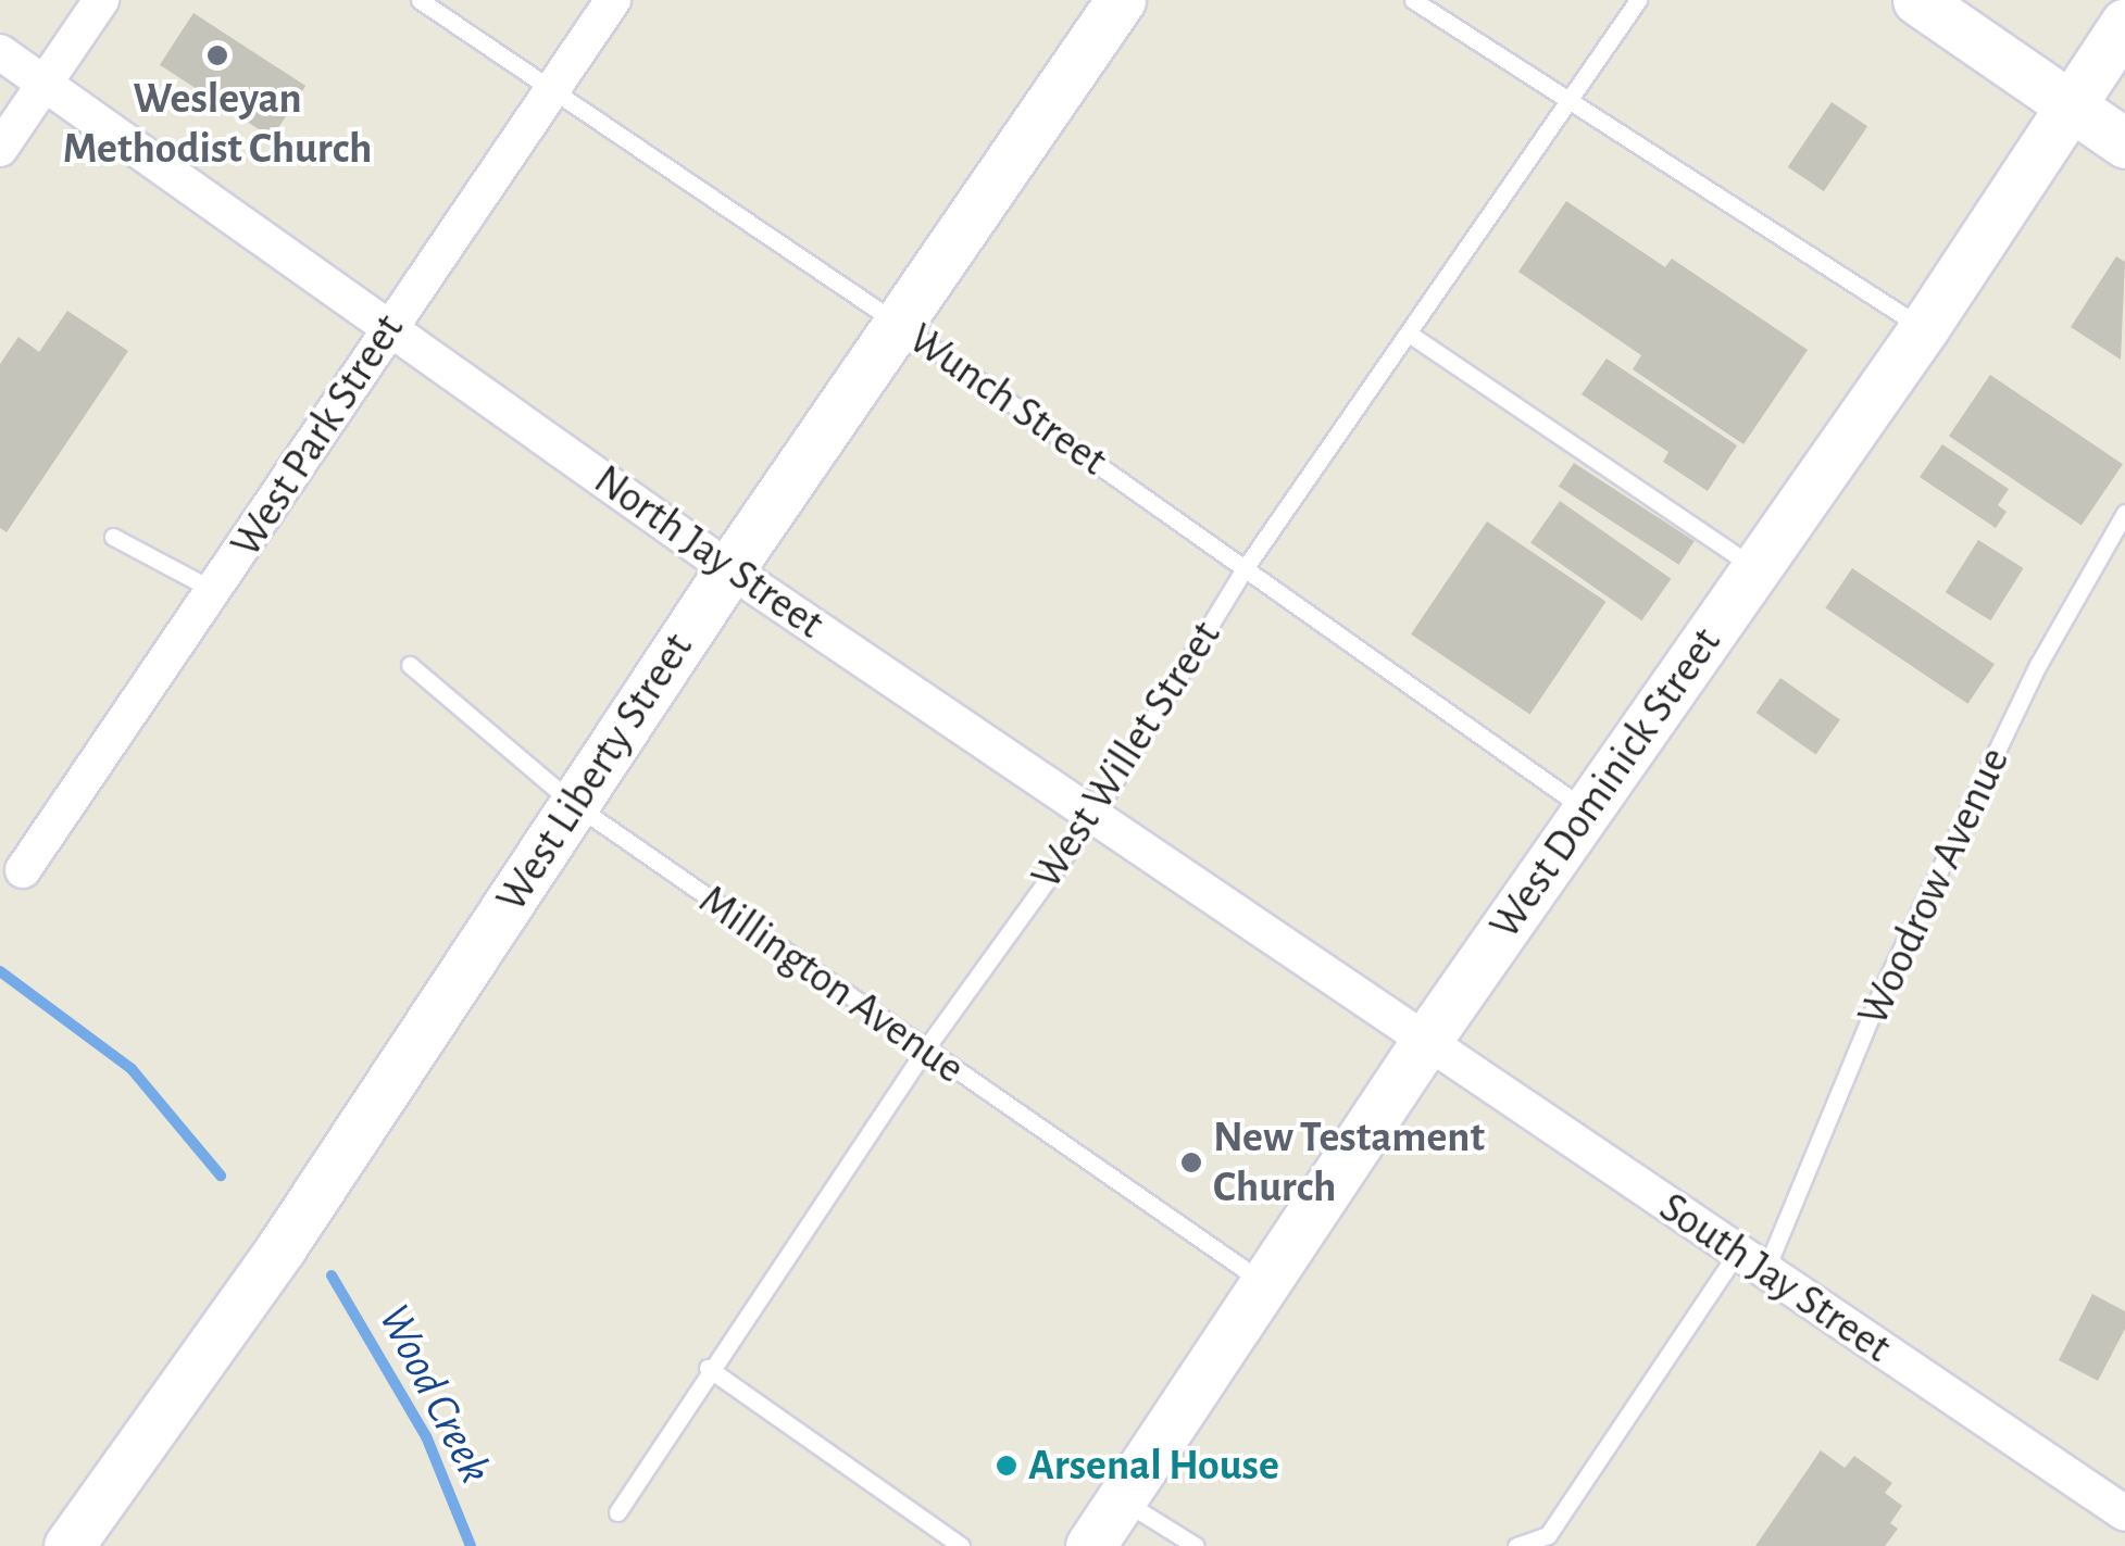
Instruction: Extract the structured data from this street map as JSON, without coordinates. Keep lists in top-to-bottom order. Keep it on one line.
{"streets":{"street":["West Park Street","North Jay Street","West Liberty Street","West Dominick Street","South Jay Street"],"lane":["Wunch Street","West Willet Street","Woodrow Avenue","Millington Avenue"]},"crossings":[["Wunch Street","West Park Street"],["Wunch Street","West Willet Street"],["Wunch Street","West Liberty Street"],["Wunch Street","West Dominick Street"],["West Park Street","North Jay Street"],["North Jay Street","West Willet Street"],["North Jay Street","West Liberty Street"],["North Jay Street","West Dominick Street"],["North Jay Street","South Jay Street"],["West Willet Street","Millington Avenue"],["West Liberty Street","Millington Avenue"],["West Dominick Street","Millington Avenue"],["West Dominick Street","South Jay Street"],["Woodrow Avenue","South Jay Street"]],"water":["Wood Creek"],"places":["Wesleyan Methodist Church","New Testament Church","Arsenal House"]}
